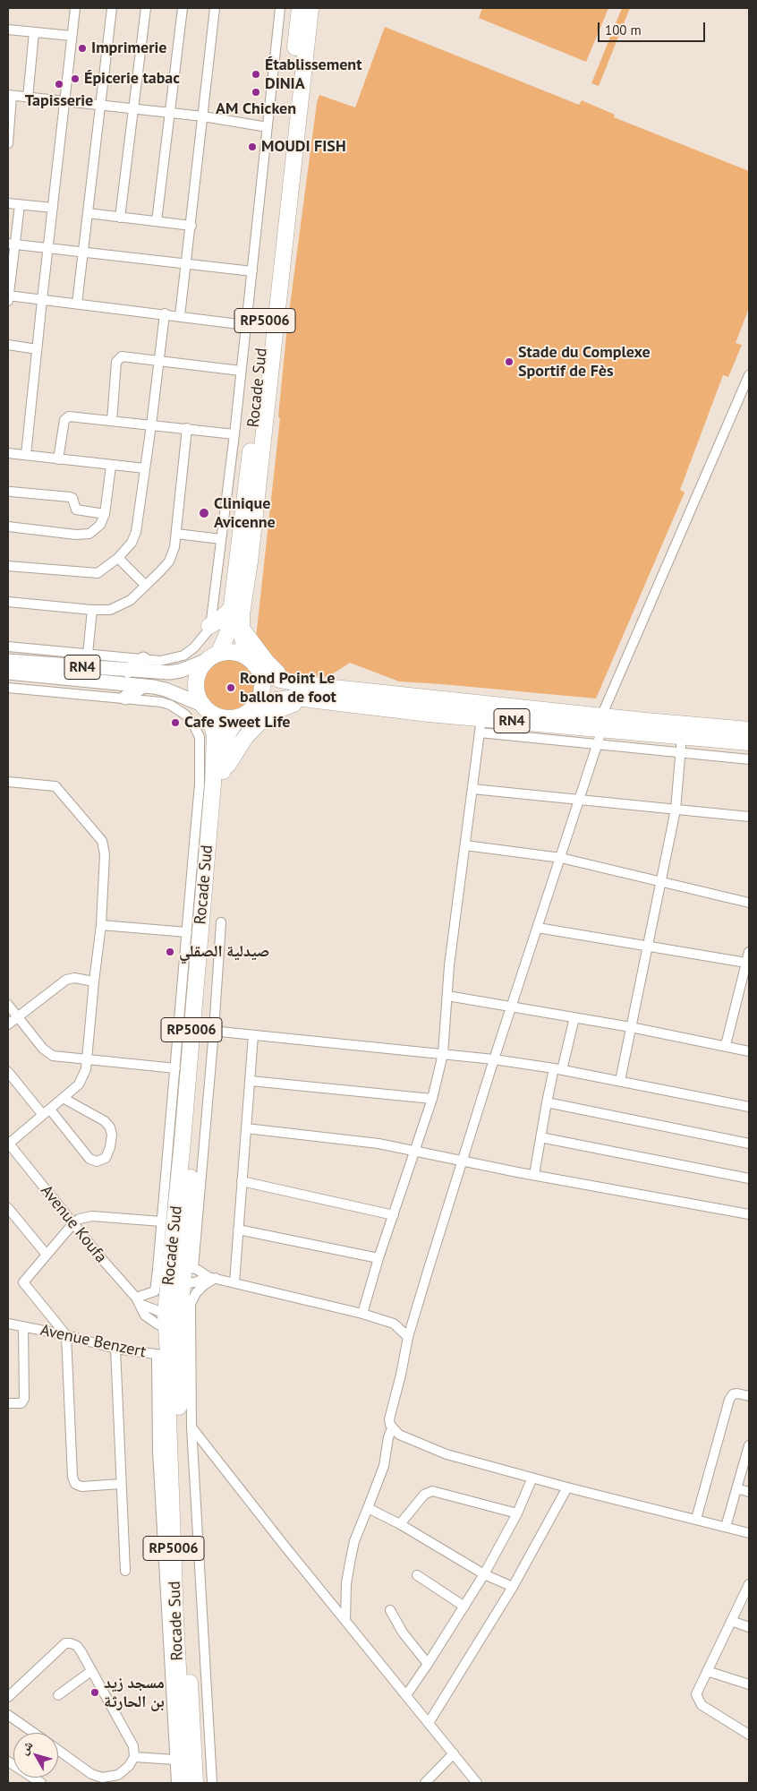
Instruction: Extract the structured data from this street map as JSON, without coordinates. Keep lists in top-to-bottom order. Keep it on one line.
{"streets":{"highway":["RP5006","Rocade Sud","RN4"],"street":["Avenue Koufa","Avenue Benzert"]},"crossings":[["RP5006","Rocade Sud"],["RP5006","RN4"],["Rocade Sud","RN4"],["Rocade Sud","Avenue Koufa"],["Rocade Sud","Avenue Benzert"]],"places":["Imprimerie","Établissement DINIA","Épicerie tabac","Tapisserie","AM Chicken","MOUDI FISH","Stade du Complexe Sportif de Fès","Clinique Avicenne","Rond Point Le ballon de foot","Cafe Sweet Life","صيدلية الصقلي","مسجد زيد بن الحارثة"],"scale_bar":"100 m","north":"top left"}
